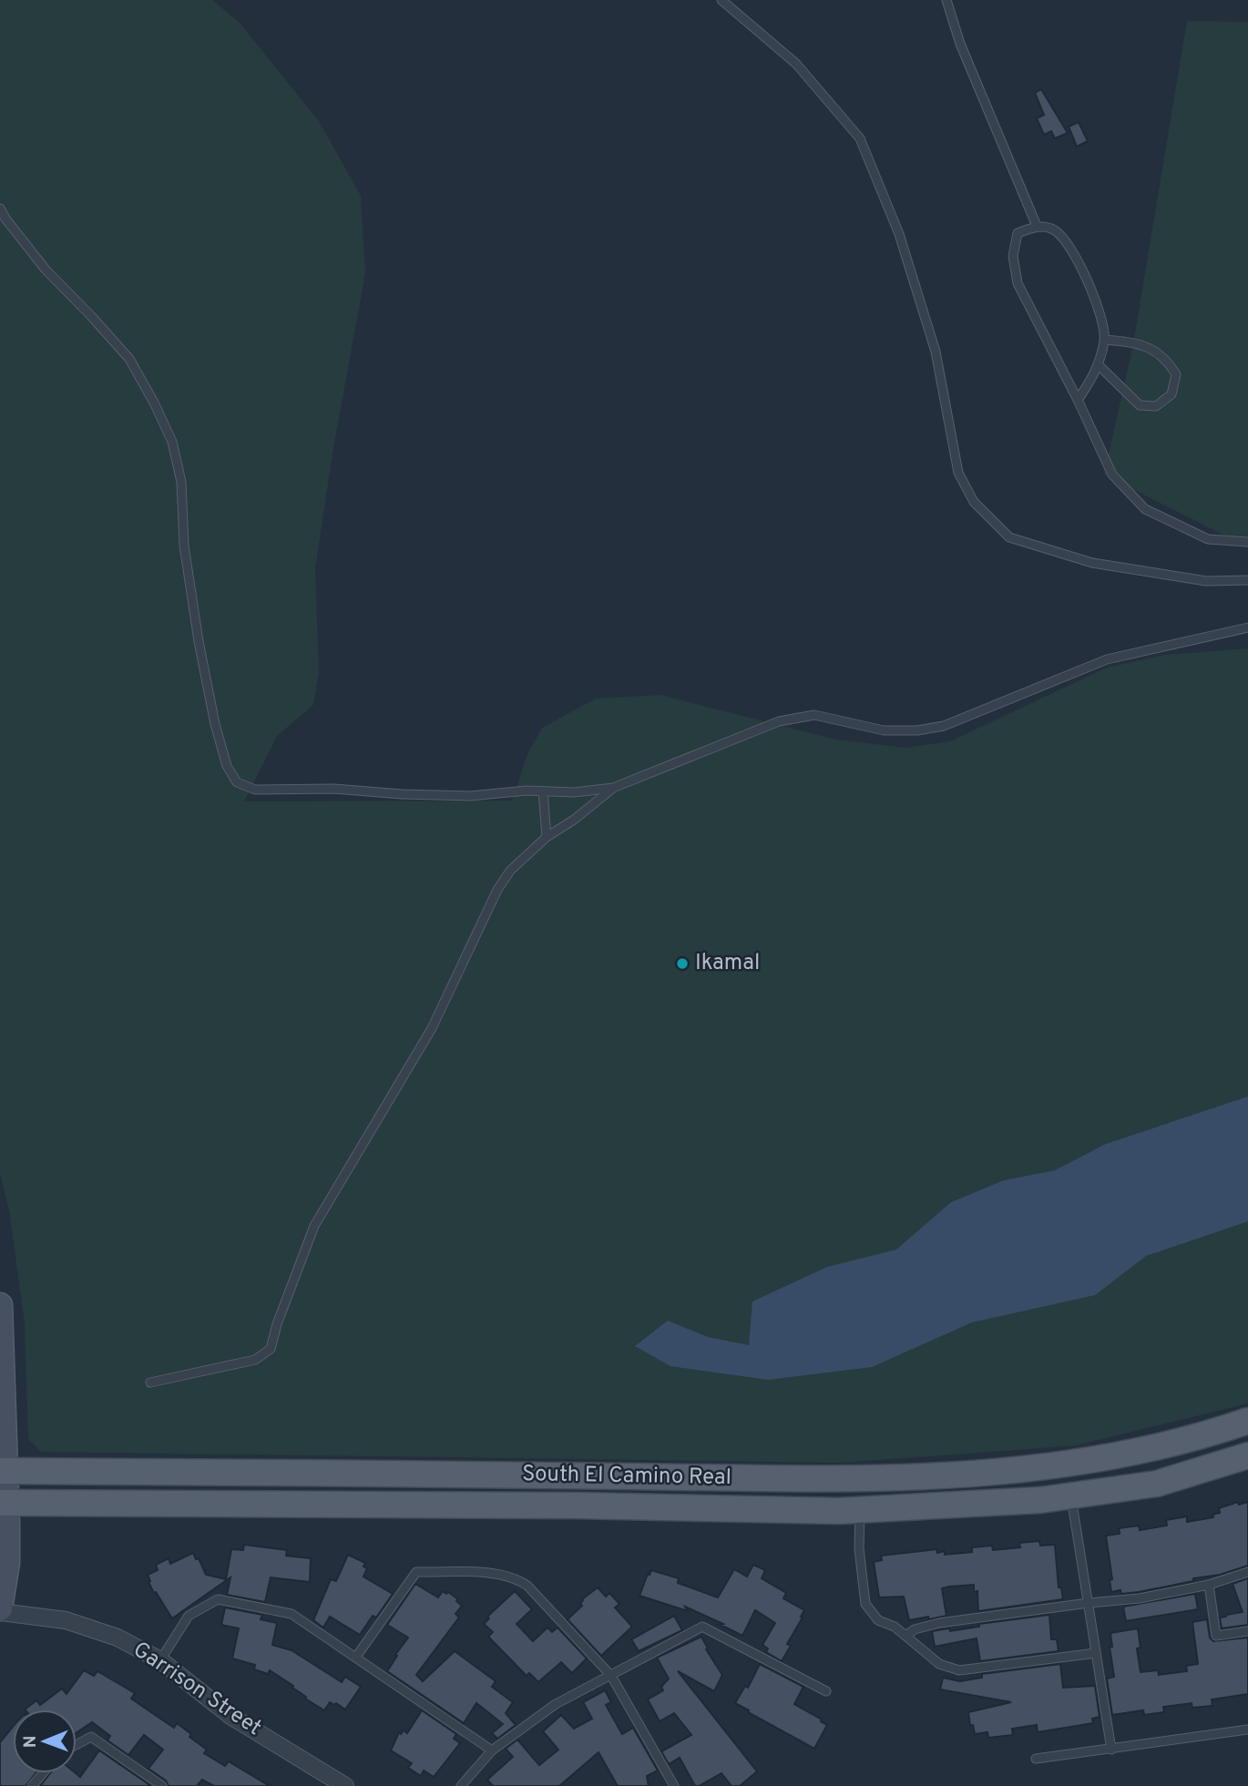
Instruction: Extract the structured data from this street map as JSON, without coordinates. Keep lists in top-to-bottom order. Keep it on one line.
{"streets":{"main road":["South El Camino Real"],"street":["Garrison Street"]},"places":["Ikamal"],"north":"left"}
